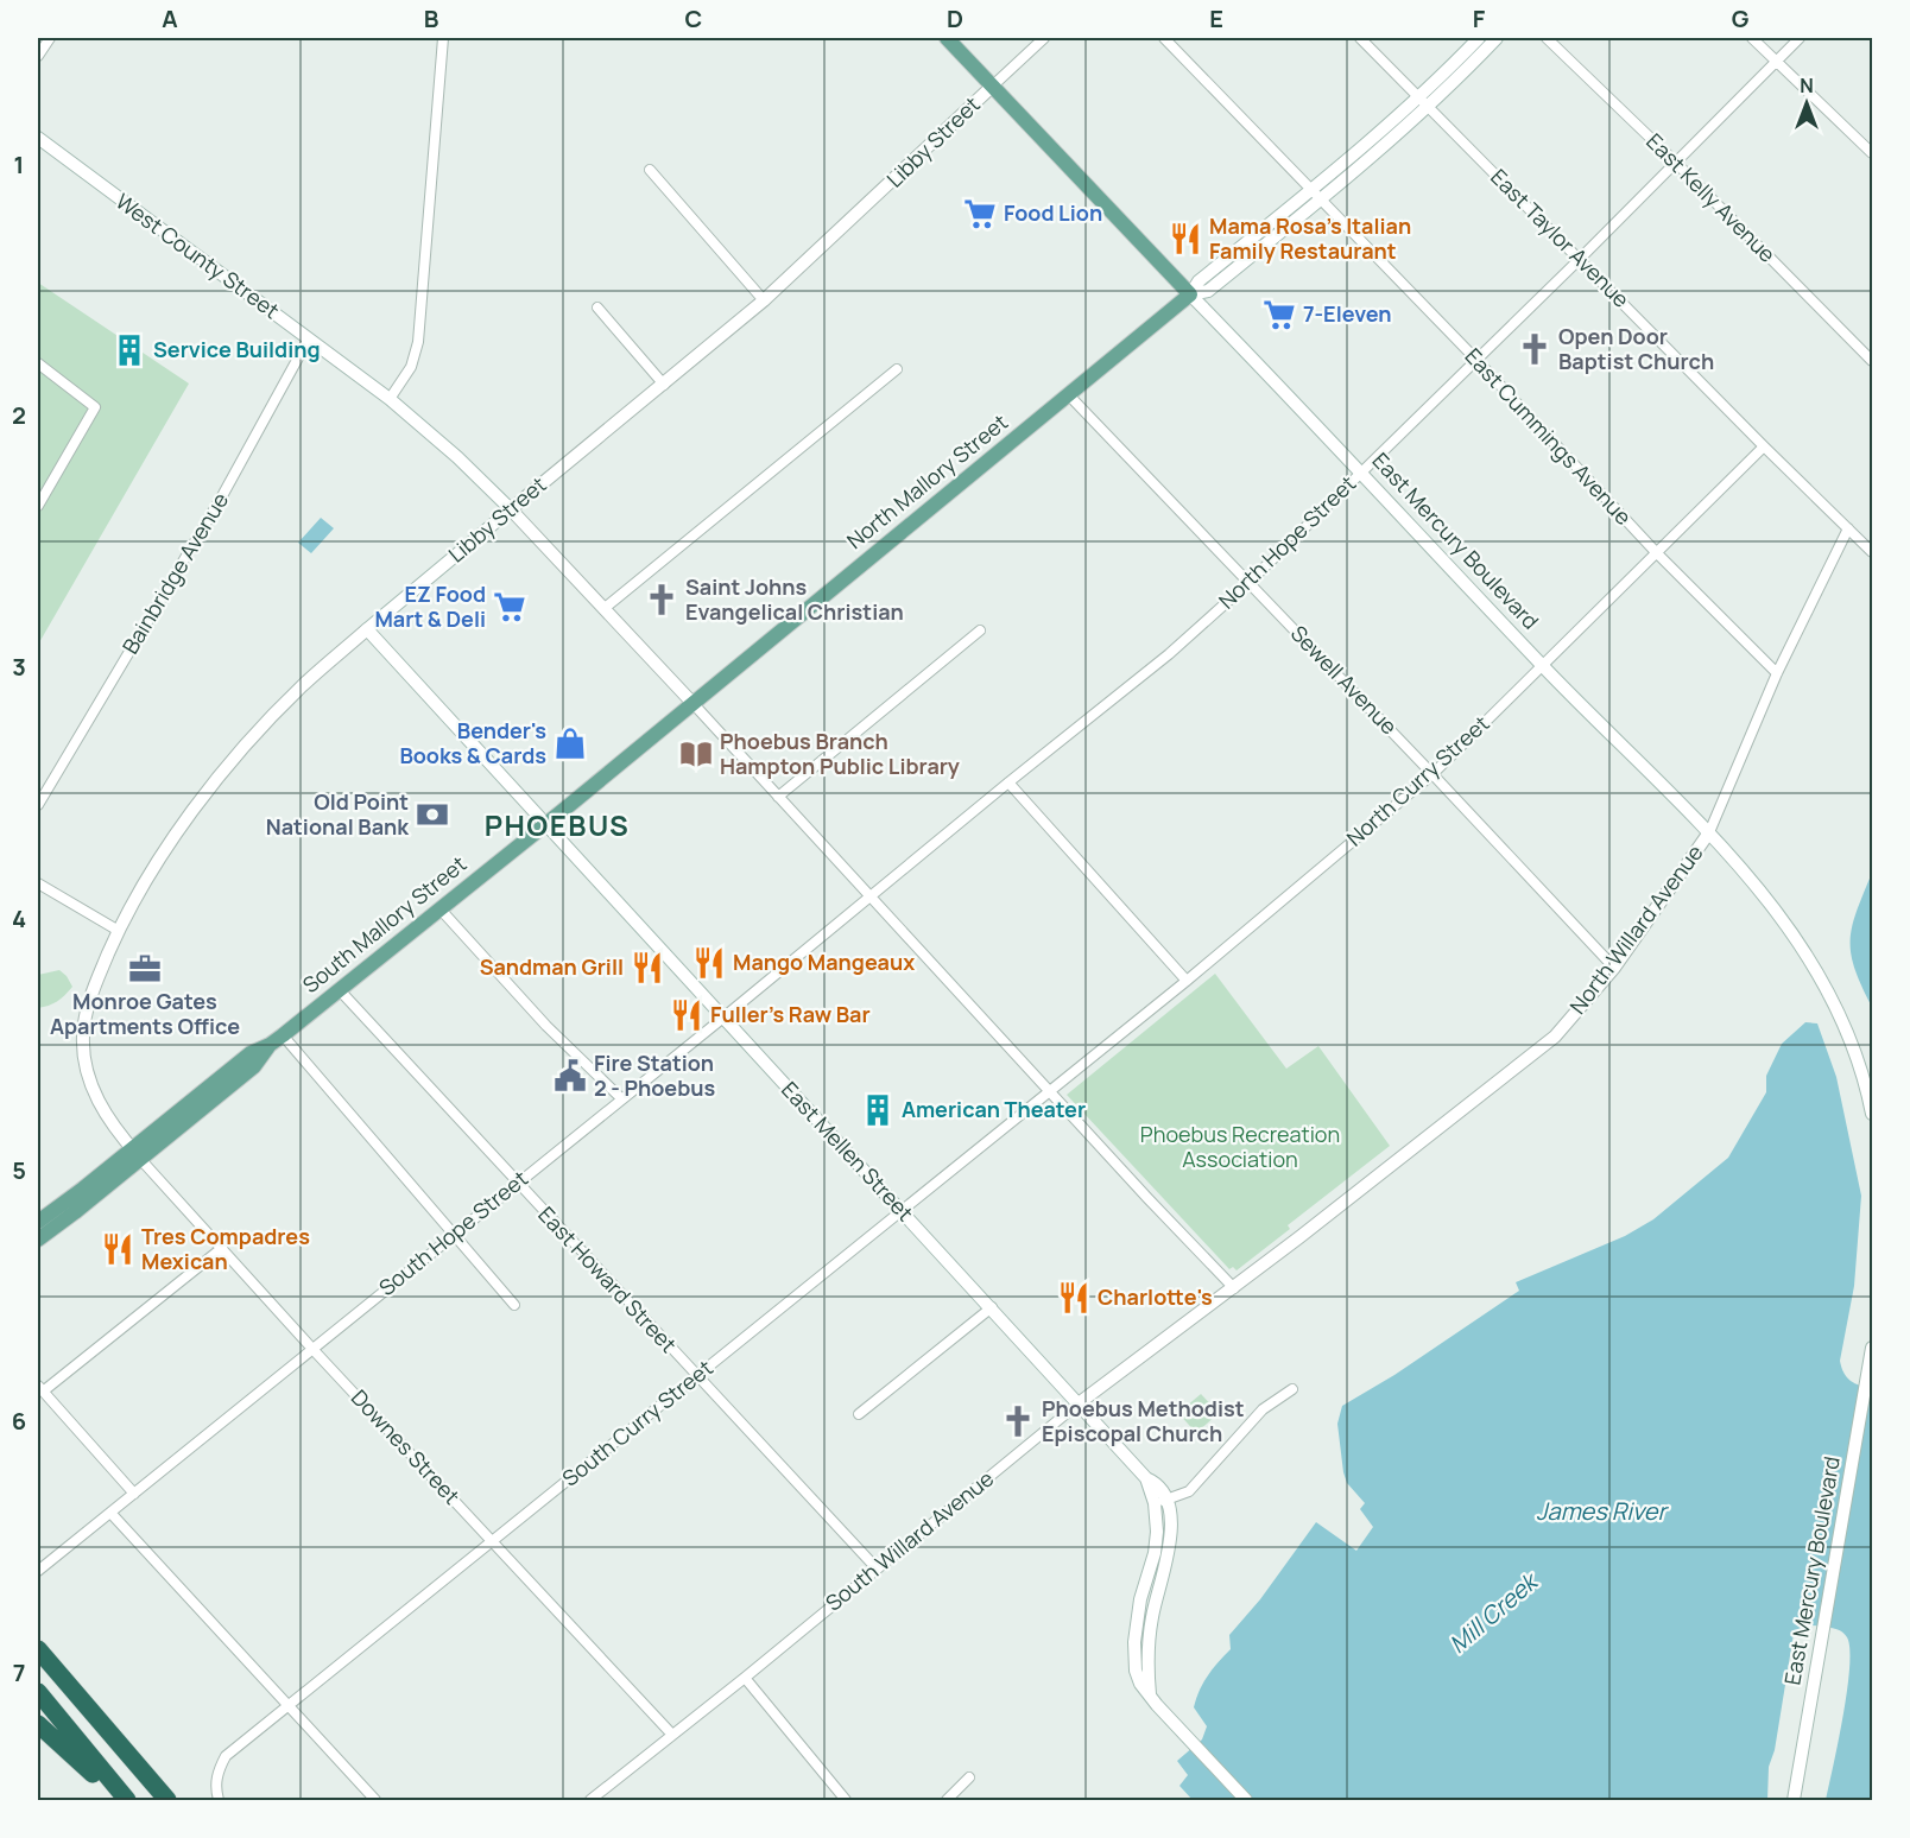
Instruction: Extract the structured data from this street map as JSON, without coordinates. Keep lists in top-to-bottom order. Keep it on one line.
{"streets":{"main road":["Libby Street","West County Street","North Mallory Street","East Mercury Boulevard","South Mallory Street","North Willard Avenue","East Mellen Street","South Willard Avenue"],"street":["East Kelly Avenue","East Taylor Avenue","East Cummings Avenue","North Hope Street","Bainbridge Avenue","Sewell Avenue","North Curry Street","South Hope Street","East Howard Street","South Curry Street","Downes Street"]},"crossings":[["Libby Street","West County Street"],["Libby Street","East Mercury Boulevard"],["Libby Street","South Mallory Street"],["Libby Street","East Mellen Street"],["Libby Street","Downes Street"],["East Kelly Avenue","North Hope Street"],["East Taylor Avenue","North Mallory Street"],["East Taylor Avenue","North Hope Street"],["East Taylor Avenue","North Curry Street"],["East Taylor Avenue","North Willard Avenue"],["West County Street","North Mallory Street"],["West County Street","Bainbridge Avenue"],["West County Street","South Mallory Street"],["East Cummings Avenue","North Mallory Street"],["East Cummings Avenue","North Hope Street"],["East Cummings Avenue","North Curry Street"],["East Cummings Avenue","North Willard Avenue"],["North Mallory Street","East Mercury Boulevard"],["North Mallory Street","Sewell Avenue"],["North Mallory Street","South Mallory Street"],["East Mercury Boulevard","North Hope Street"],["East Mercury Boulevard","North Curry Street"],["East Mercury Boulevard","North Willard Avenue"],["North Hope Street","Sewell Avenue"],["North Hope Street","South Hope Street"],["Sewell Avenue","North Curry Street"],["Sewell Avenue","North Willard Avenue"],["North Curry Street","South Curry Street"],["South Mallory Street","East Mellen Street"],["South Mallory Street","East Howard Street"],["South Mallory Street","Downes Street"],["North Willard Avenue","South Willard Avenue"],["East Mellen Street","South Hope Street"],["East Mellen Street","South Curry Street"],["East Mellen Street","South Willard Avenue"],["South Hope Street","East Howard Street"],["South Hope Street","Downes Street"],["East Howard Street","South Curry Street"],["East Howard Street","South Willard Avenue"],["South Curry Street","Downes Street"],["Downes Street","South Willard Avenue"]],"districts":["PHOEBUS"],"water":["James River","Mill Creek"],"parks":["Phoebus Recreation Association"],"places":{"supermarket":["Food Lion","7-Eleven","EZ Food Mart & Deli"],"restaurant":["Mama Rosa's Italian Family Restaurant","Mango Mangeaux","Sandman Grill","Fuller's Raw Bar","Tres Compadres Mexican","Charlotte's"],"church":["Open Door Baptist Church","Saint Johns Evangelical Christian","Phoebus Methodist Episcopal Church"],"building":["Service Building","American Theater"],"shop":["Bender's Books & Cards"],"library":["Phoebus Branch Hampton Public Library"],"bank":["Old Point National Bank"],"office":["Monroe Gates Apartments Office"],"public building":["Fire Station 2 - Phoebus"]},"north":"top","grid":{"columns":["A","B","C","D","E","F","G"],"rows":["1","2","3","4","5","6","7"]}}
